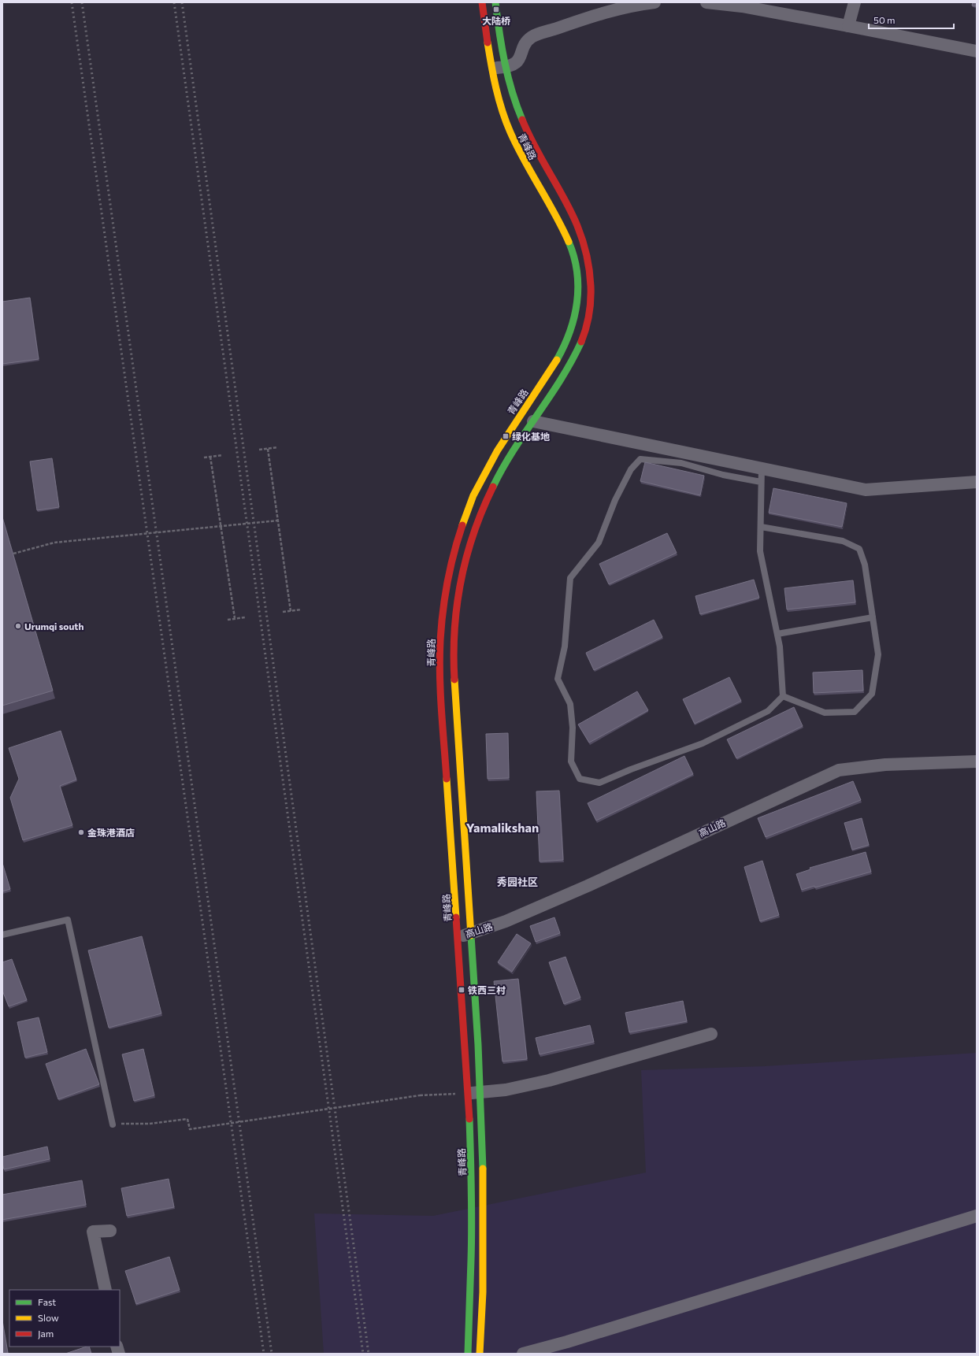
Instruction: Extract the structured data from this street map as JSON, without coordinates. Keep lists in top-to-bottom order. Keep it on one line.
{"streets":{"main road":["青峰路"],"street":["高山路"]},"crossings":[["青峰路","高山路"]],"districts":["Yamalikshan","秀园社区"],"places":{"transit":["大陆桥","绿化基地","铁西三村"],"other":["Urumqi south","金珠港酒店"]},"legend":["Fast","Slow","Jam"],"scale_bar":"50 m"}
